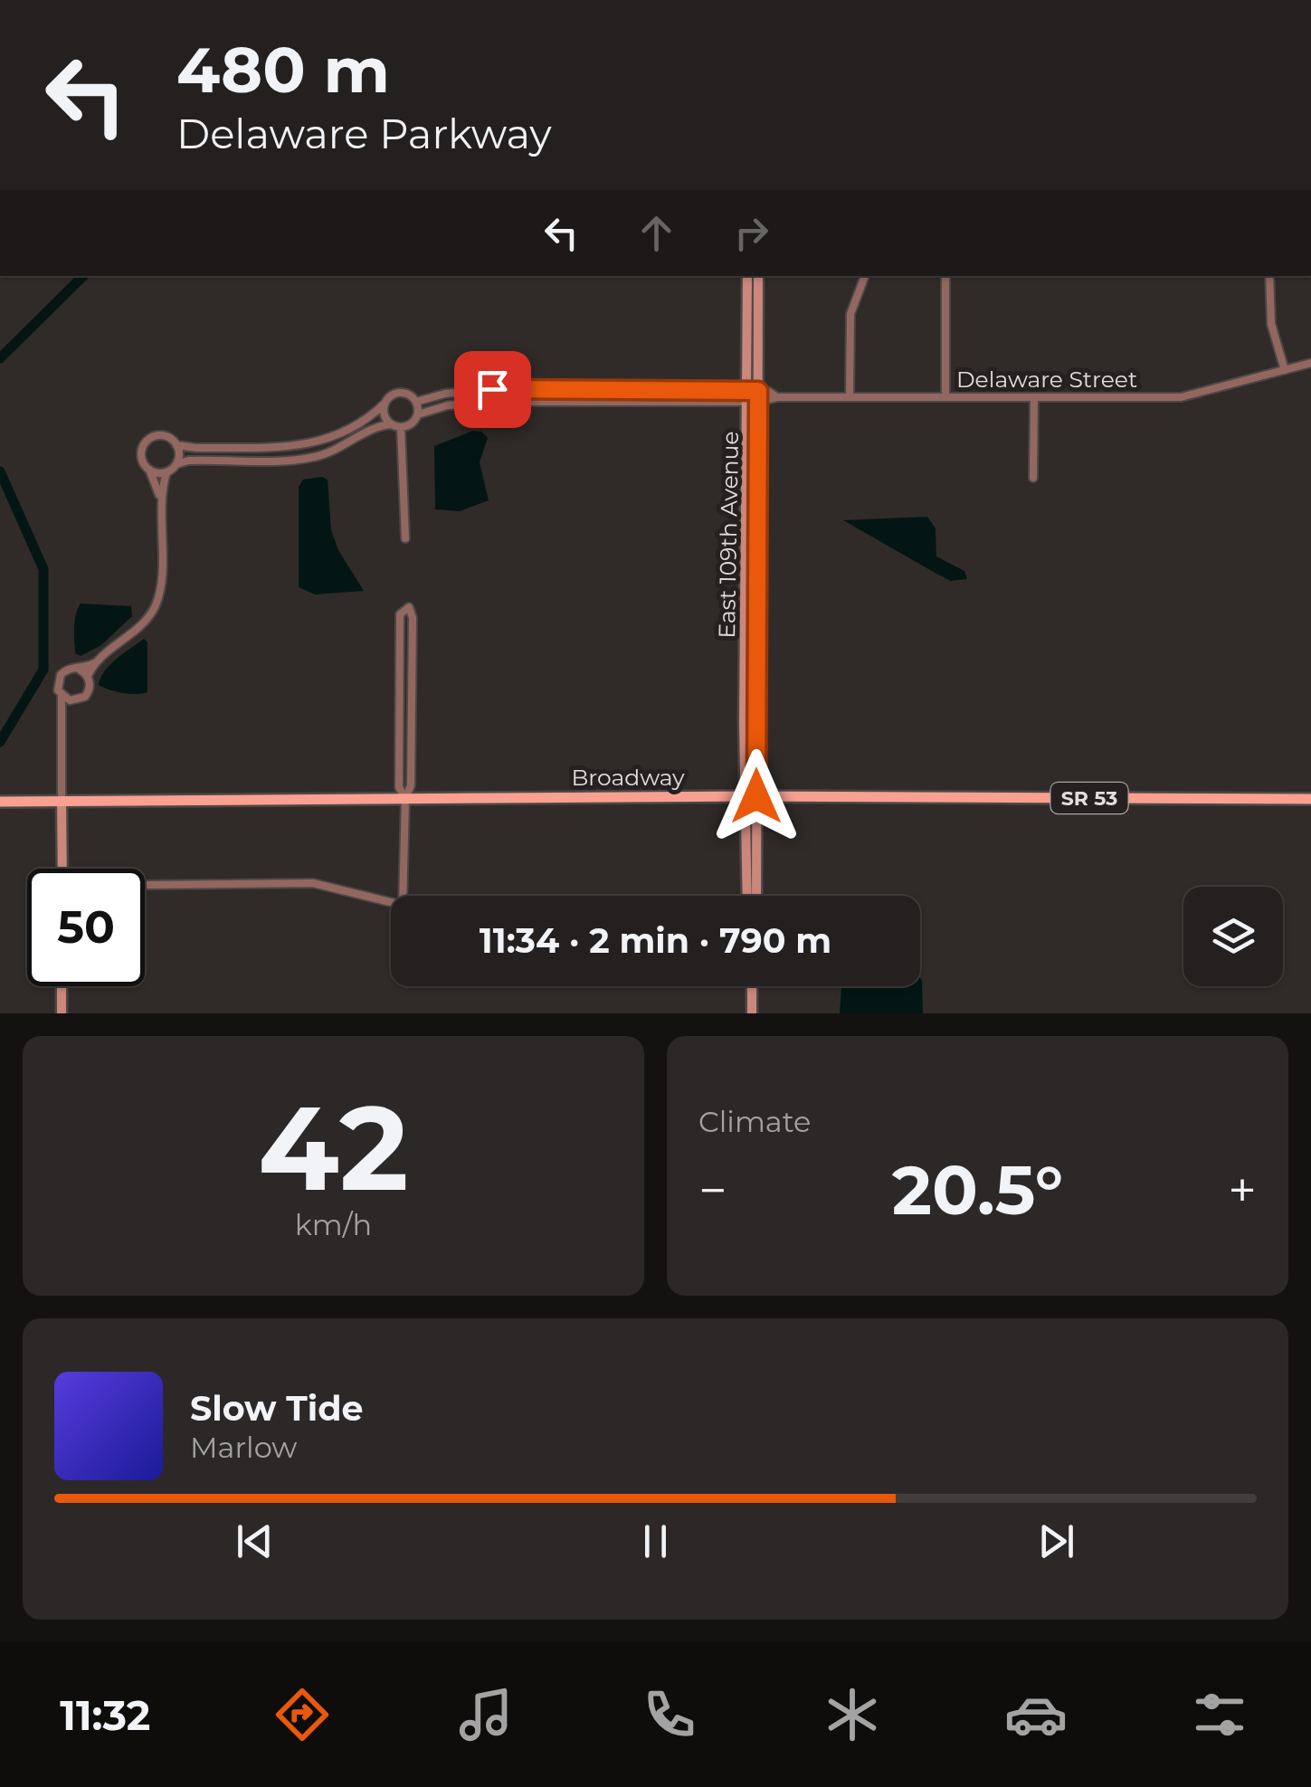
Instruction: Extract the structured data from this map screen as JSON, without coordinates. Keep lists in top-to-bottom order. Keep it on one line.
{"streets":{"main road":["East 109th Avenue","Broadway","SR 53"],"street":["Delaware Street"]},"crossings":[["Delaware Street","East 109th Avenue"],["East 109th Avenue","Broadway"]],"page":{"turn":["480 m","Delaware Parkway"],"limit":"50","trip":"11:34 · 2 min · 790 m","tile":[["42","km/h"],"Climate"],"heat":["−","20.5°","+"],"song":["Slow Tide","Marlow"],"tabs":"11:32"}}
